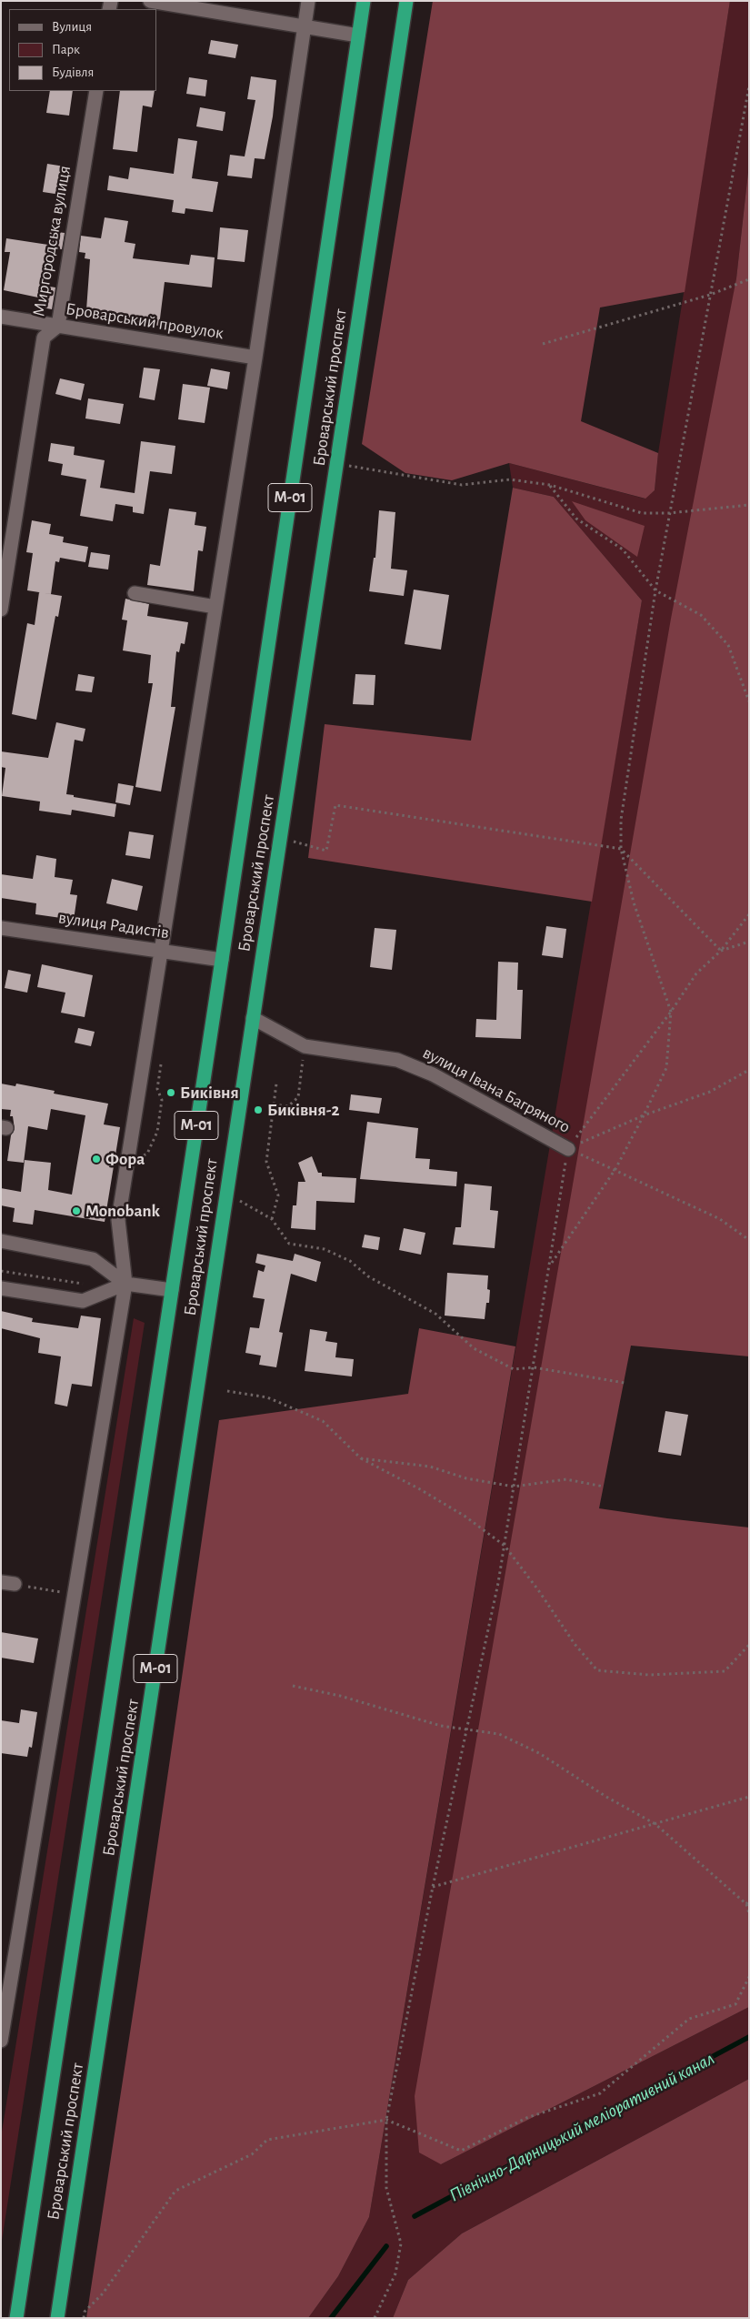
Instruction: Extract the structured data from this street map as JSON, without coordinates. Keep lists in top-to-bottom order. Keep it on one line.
{"streets":{"highway":["Броварський проспект","М-01"],"street":["Миргородська вулиця","Броварський провулок","вулиця Радистів","вулиця Івана Багряного"]},"crossings":[["Миргородська вулиця","Броварський провулок"],["Броварський проспект","вулиця Радистів"],["Броварський проспект","вулиця Івана Багряного"]],"water":["Північно-Дарницький меліоративний канал"],"places":["Бикiвня","Бикiвня-2","Фора","Monobank"],"legend":["Вулиця","Парк","Будівля"]}
